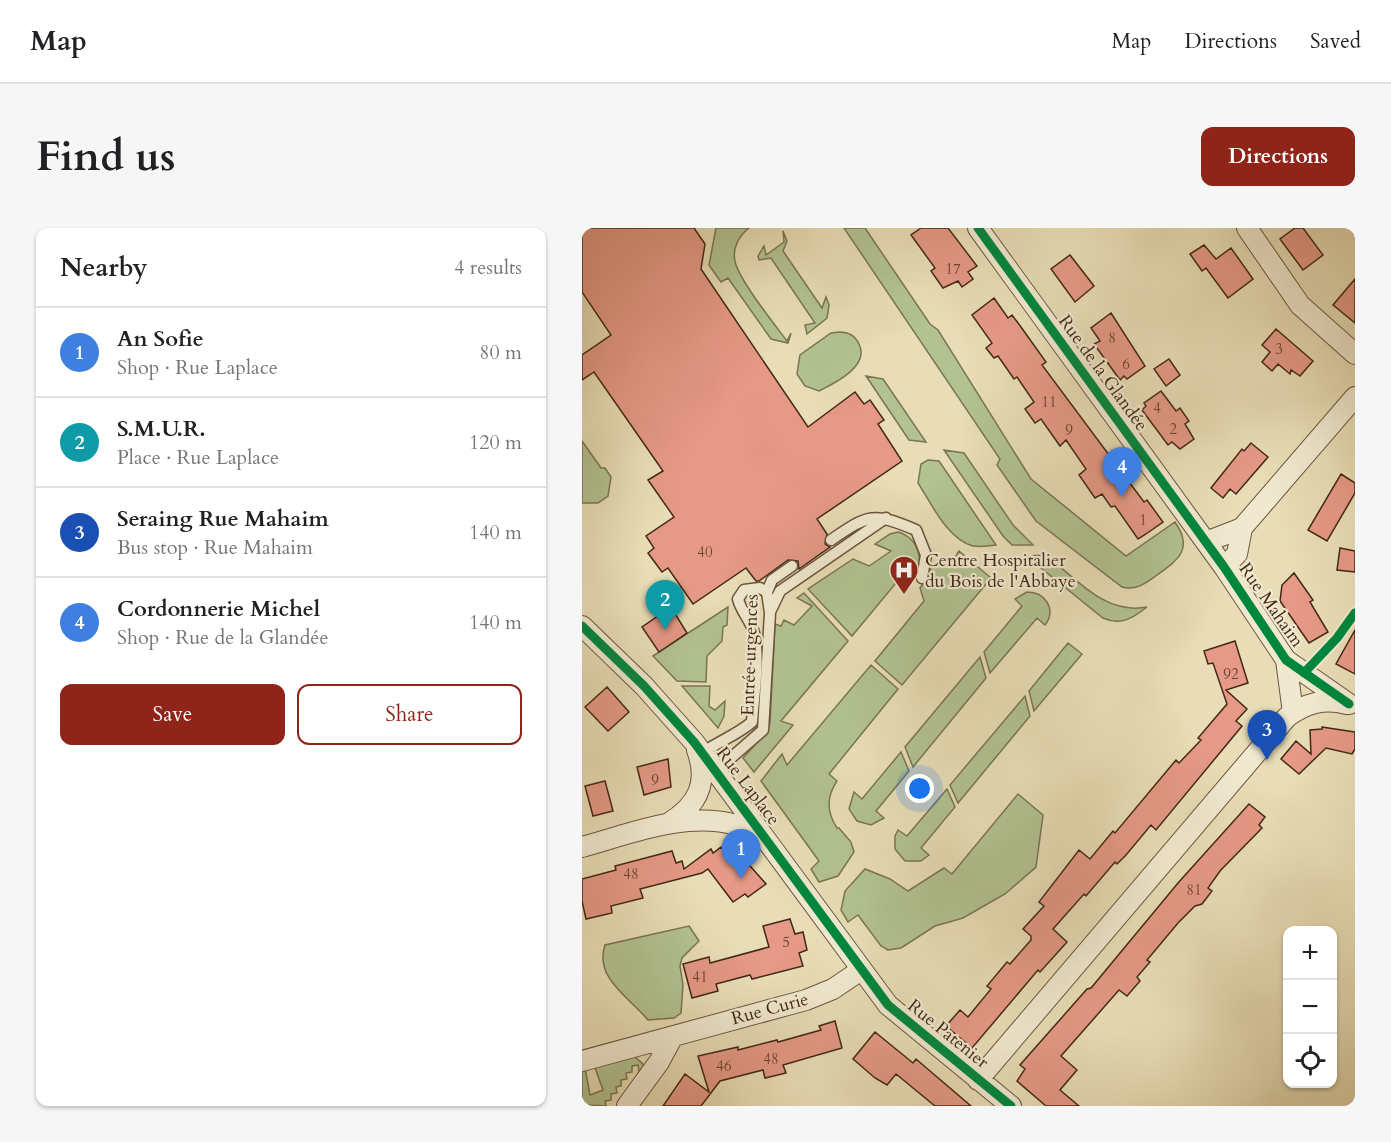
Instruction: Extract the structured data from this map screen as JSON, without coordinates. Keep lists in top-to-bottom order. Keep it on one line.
{"streets":{"street":["Rue de la Glandée","Rue Mahaim","Rue Laplace","Rue Curie","Rue Patenier"],"lane":["Entrée urgences"]},"crossings":[["Rue de la Glandée","Rue Mahaim"],["Rue Mahaim","Rue Patenier"],["Entrée urgences","Rue Laplace"],["Rue Laplace","Rue Curie"],["Rue Laplace","Rue Patenier"],["Rue Curie","Rue Patenier"]],"places":{"hospital":["Centre Hospitalier du Bois de l'Abbaye"]},"house_numbers":["17","8","3","6","11","4","2","9","1","40","92","9","48","81","5","41","48","46"],"page":{"header":"Map","nav":["Map","Directions","Saved"],"buttons":["Directions",["Save","Share"]],"title":"Find us","heading":["Nearby","4 results"],"list":[{"mark":"1","name":"An Sofie","note":"Shop · Rue Laplace","value":"80 m"},{"mark":"2","name":"S.M.U.R.","note":"Place · Rue Laplace","value":"120 m"},{"mark":"3","name":"Seraing Rue Mahaim","note":"Bus stop · Rue Mahaim","value":"140 m"},{"mark":"4","name":"Cordonnerie Michel","note":"Shop · Rue de la Glandée","value":"140 m"}],"pins":["4","2","3","1"],"map_buttons":["+","−"]}}
